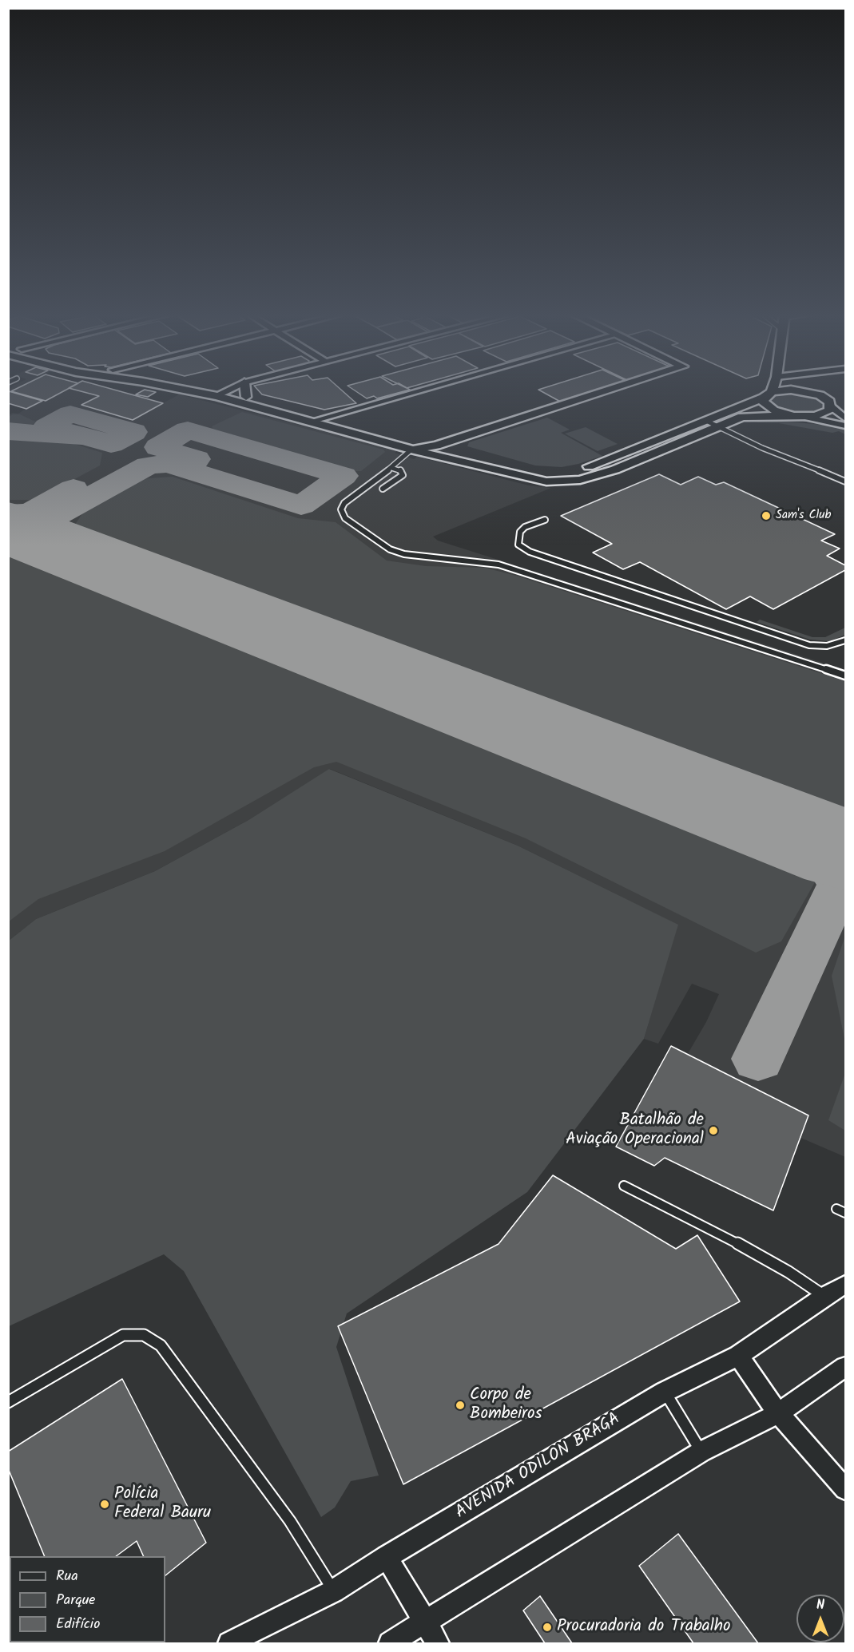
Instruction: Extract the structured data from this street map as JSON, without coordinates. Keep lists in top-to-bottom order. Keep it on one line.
{"streets":{"street":["AVENIDA ODILON BRAGA"]},"places":["Sam's Club","Batalhão de Aviação Operacional","Corpo de Bombeiros","Polícia Federal Bauru","Procuradoria do Trabalho"],"legend":["Rua","Parque","Edifício"],"north":"top"}
